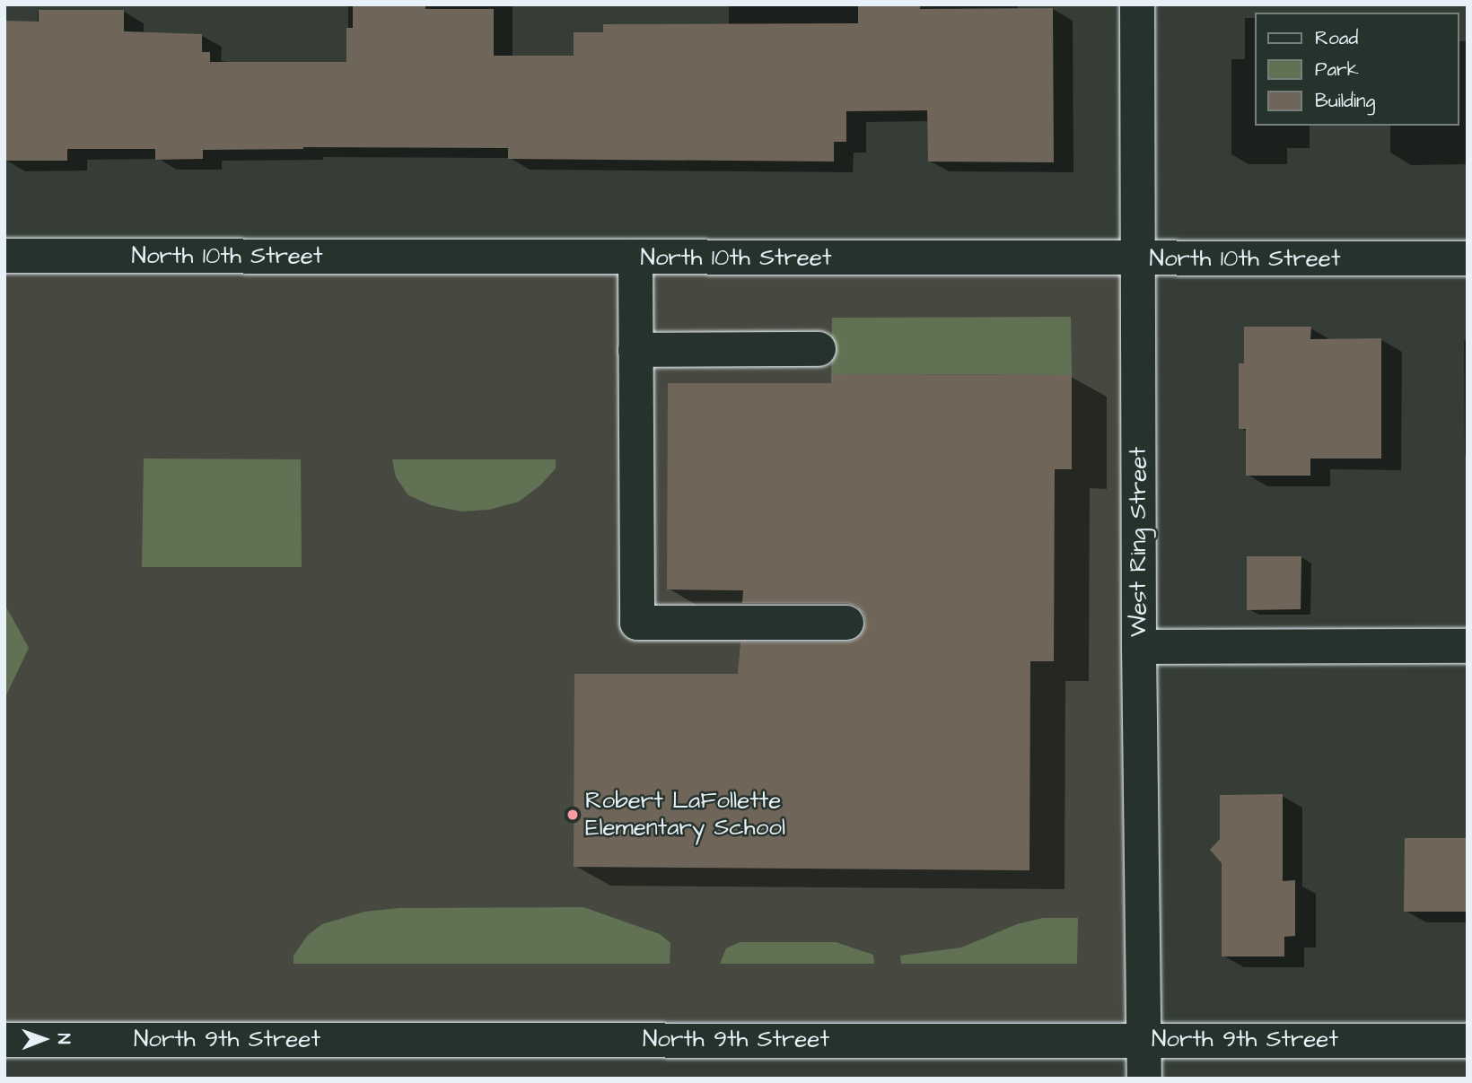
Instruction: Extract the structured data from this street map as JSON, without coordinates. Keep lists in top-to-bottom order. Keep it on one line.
{"streets":{"street":["North 10th Street","West Ring Street","North 9th Street"]},"crossings":[["North 10th Street","West Ring Street"],["West Ring Street","North 9th Street"]],"places":["Robert LaFollette Elementary School"],"legend":["Road","Park","Building"],"north":"right"}
